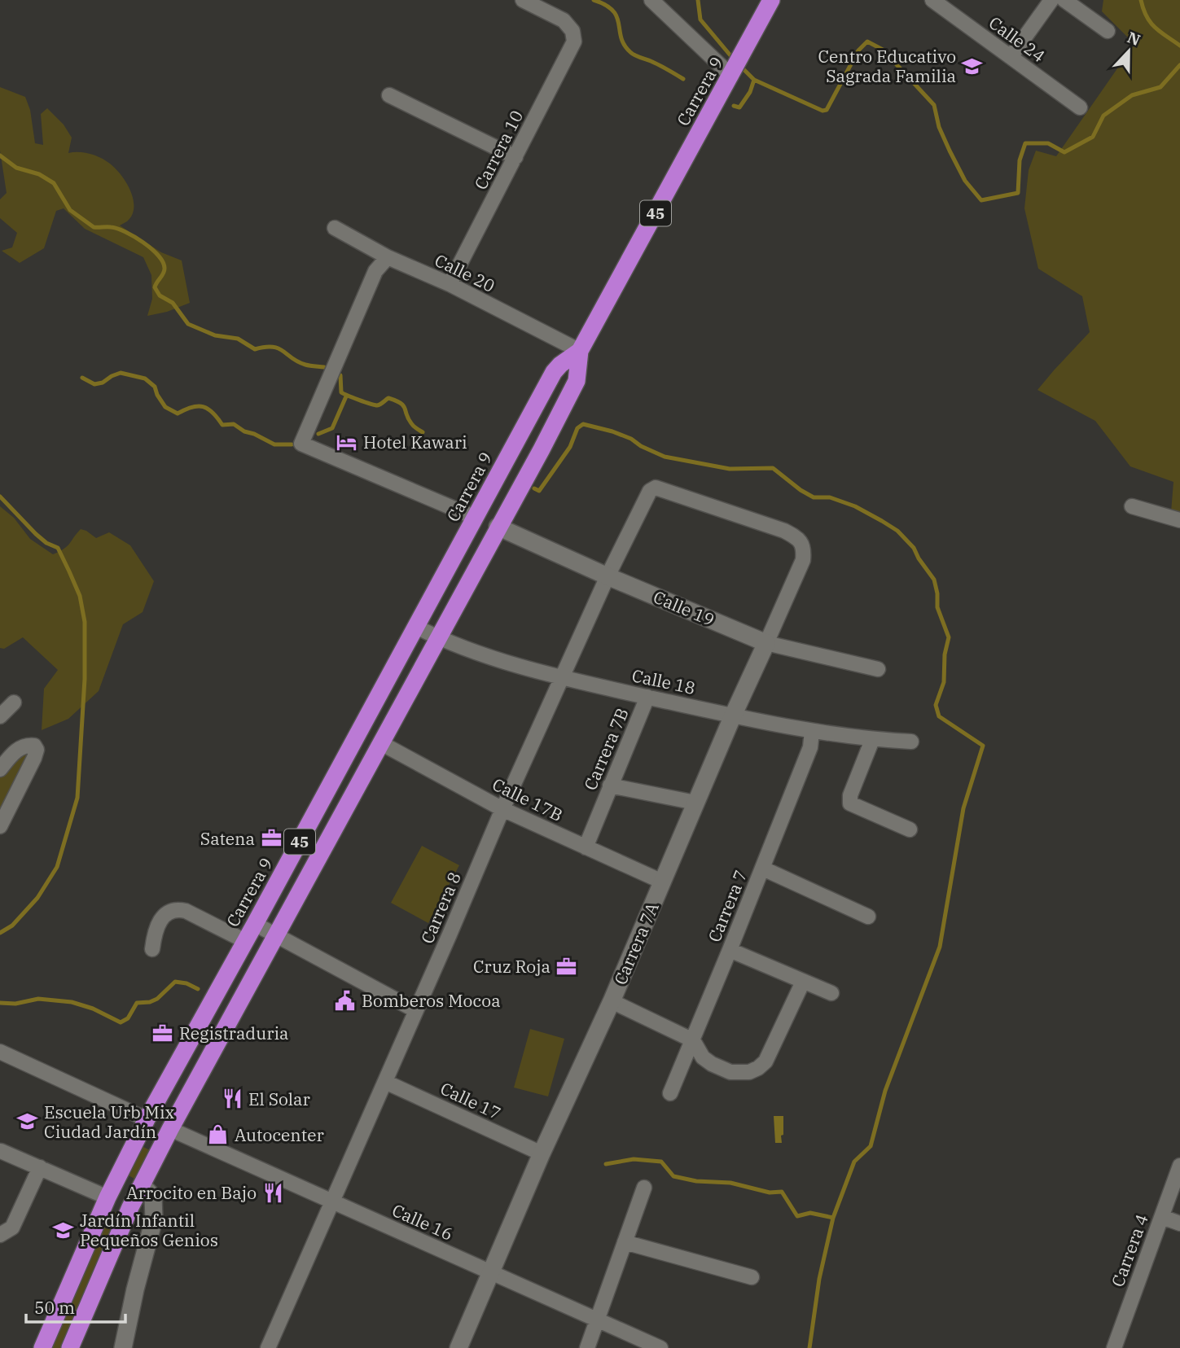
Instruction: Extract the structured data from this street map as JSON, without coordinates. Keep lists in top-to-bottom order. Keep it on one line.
{"streets":{"highway":["Carrera 9","45"],"street":["Calle 24","Carrera 10","Calle 20","Calle 19","Calle 18","Carrera 7B","Calle 17B","Carrera 7","Carrera 8","Carrera 7A","Calle 17","Calle 16","Carrera 4"]},"crossings":[["Carrera 9","Calle 20"],["Carrera 9","Calle 19"],["Carrera 9","Calle 18"],["Carrera 9","Calle 17B"],["Carrera 9","Calle 16"],["Carrera 10","Calle 20"],["Calle 19","Carrera 8"],["Calle 19","Carrera 7A"],["Calle 18","Carrera 7B"],["Calle 18","Carrera 7"],["Calle 18","Carrera 8"],["Calle 18","Carrera 7A"],["Carrera 7B","Calle 17B"],["Calle 17B","Carrera 8"],["Calle 17B","Carrera 7A"],["Carrera 8","Carrera 7A"],["Carrera 8","Calle 17"],["Carrera 8","Calle 16"],["Carrera 7A","Calle 17"],["Carrera 7A","Calle 16"]],"places":{"school or university":["Centro Educativo Sagrada Familia","Escuela Urb Mix Ciudad Jardín","Jardín Infantil Pequeños Genios"],"hotel":["Hotel Kawari"],"office":["Satena","Cruz Roja","Registraduria"],"public building":["Bomberos Mocoa"],"restaurant":["El Solar","Arrocito en Bajo"],"shop":["Autocenter"]},"scale_bar":"50 m","north":"top"}
